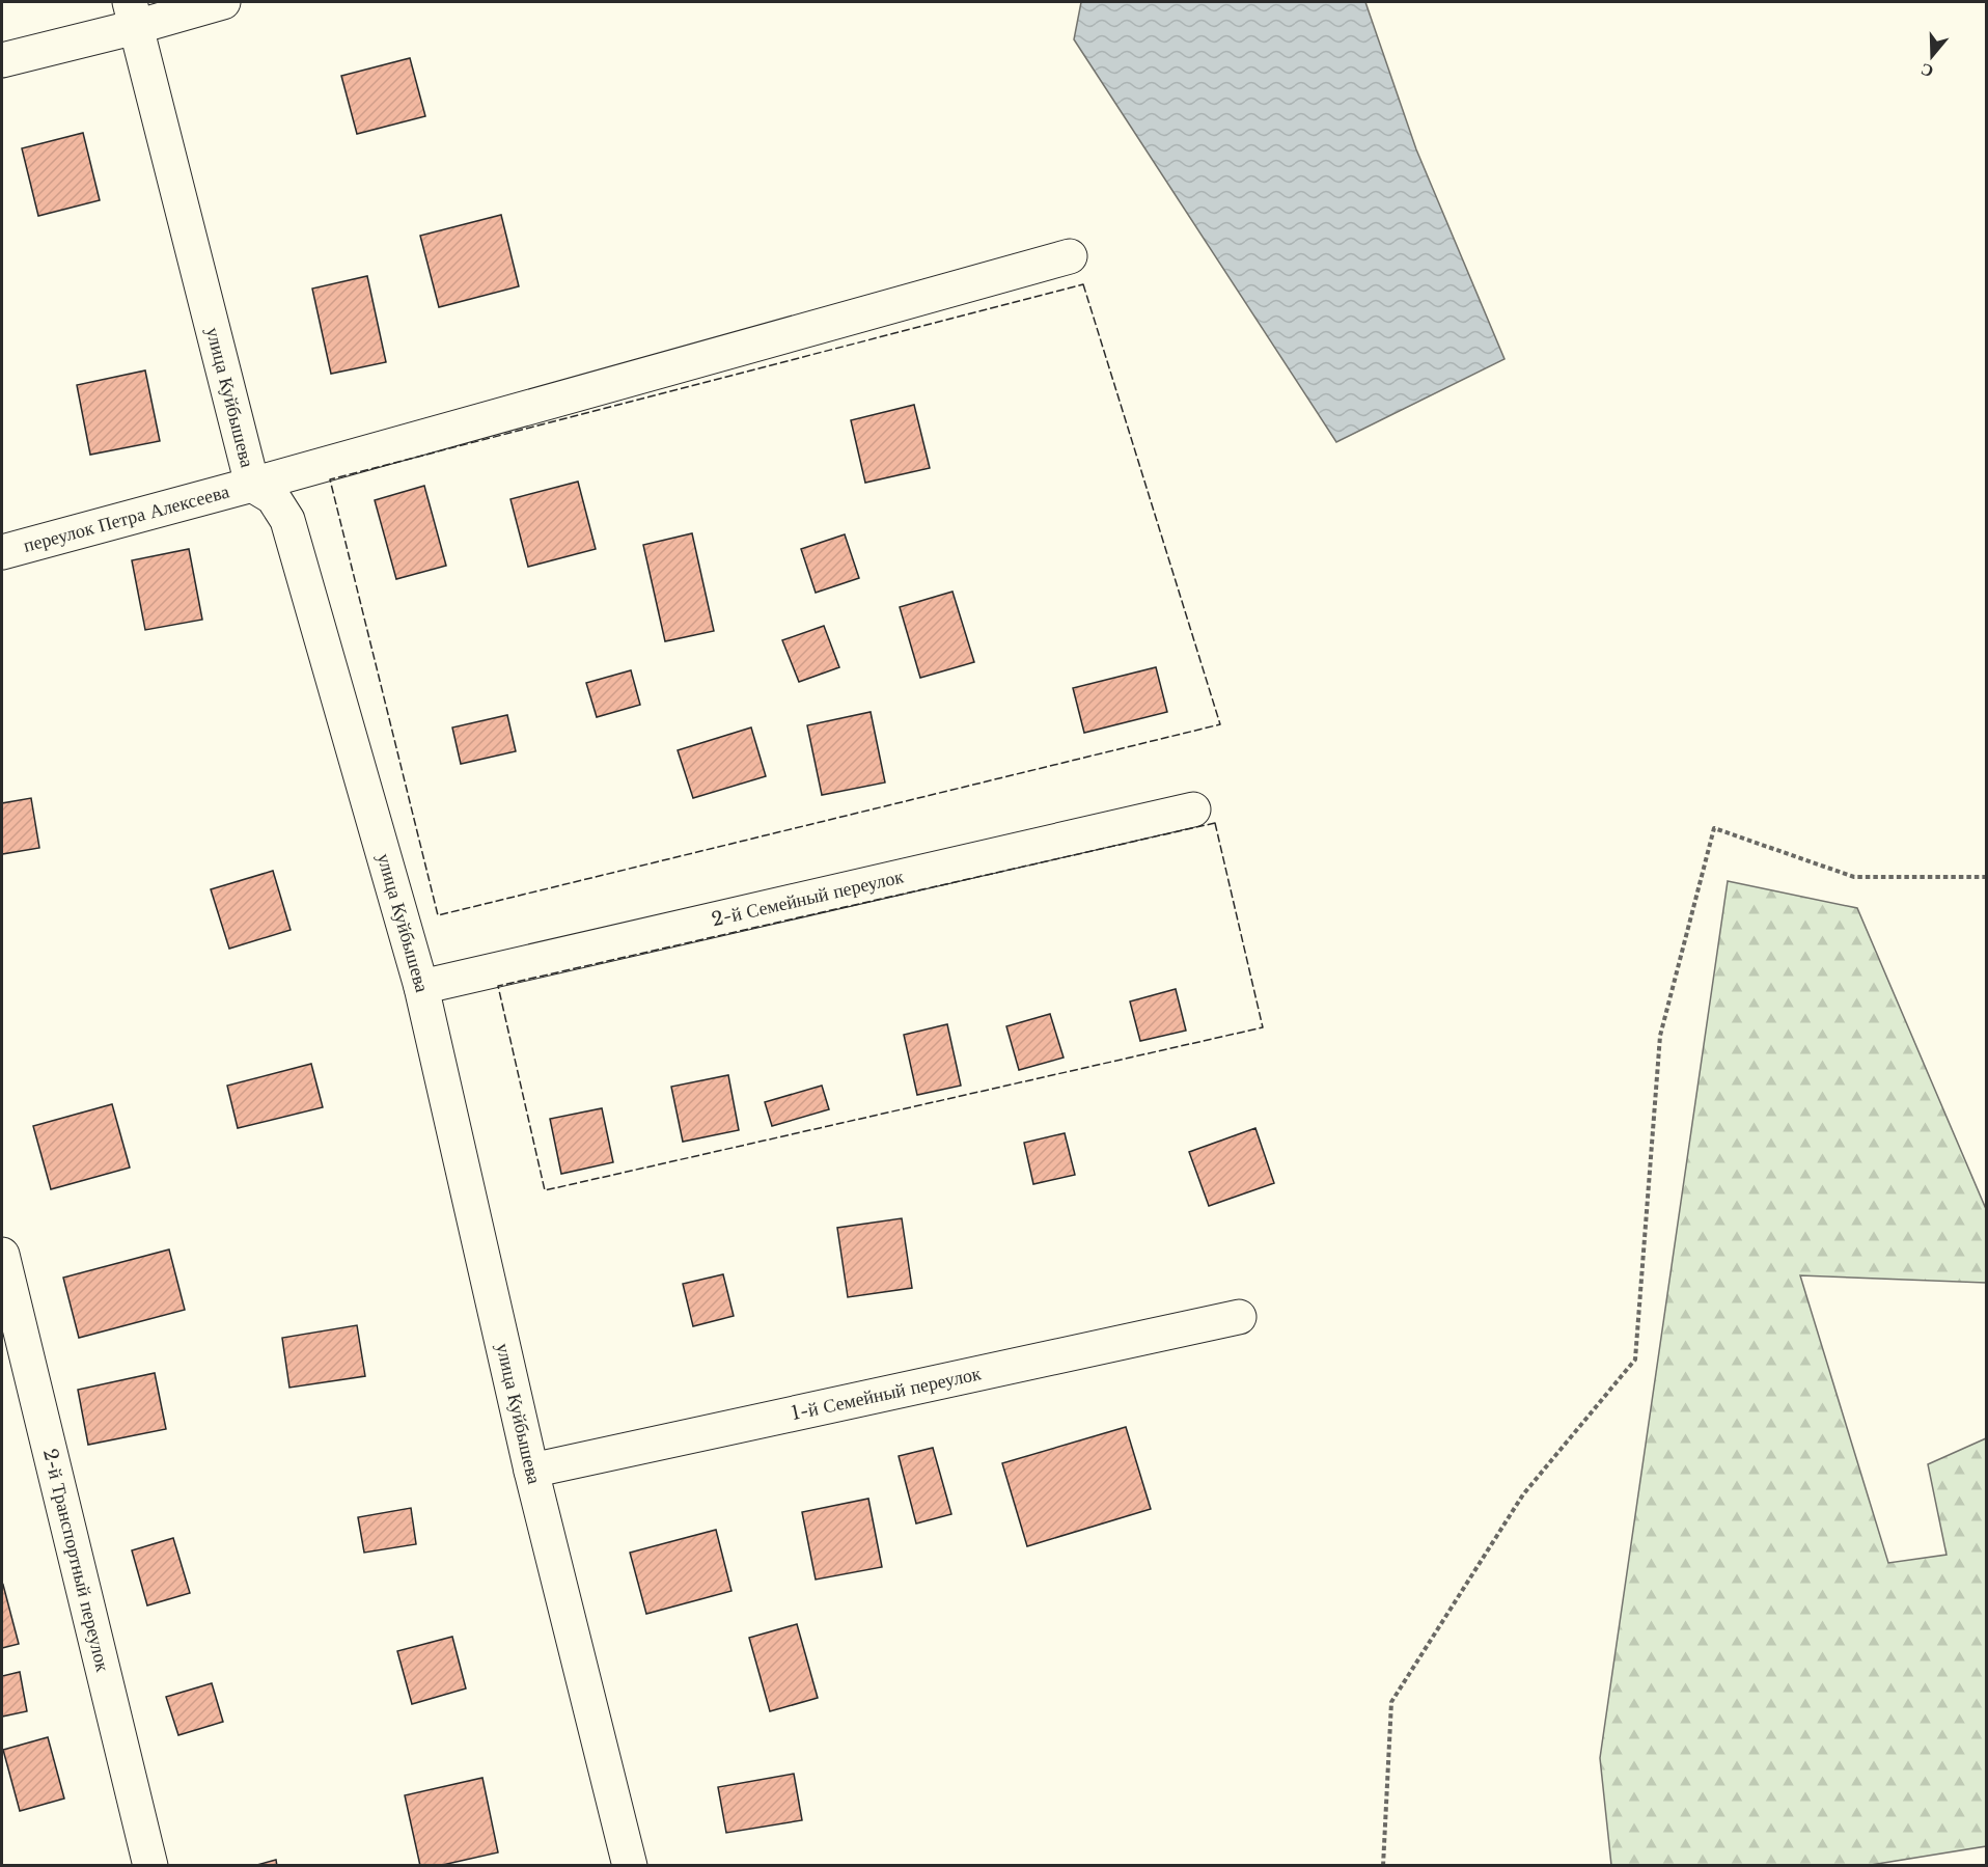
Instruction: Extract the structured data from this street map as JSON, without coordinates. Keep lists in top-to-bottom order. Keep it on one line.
{"streets":{"street":["улица Куйбышева","переулок Петра Алексеева","2-й Семейный переулок","1-й Семейный переулок","2-й Транспортный переулок"]},"crossings":[["улица Куйбышева","переулок Петра Алексеева"],["улица Куйбышева","2-й Семейный переулок"],["улица Куйбышева","1-й Семейный переулок"]],"north":"bottom"}
